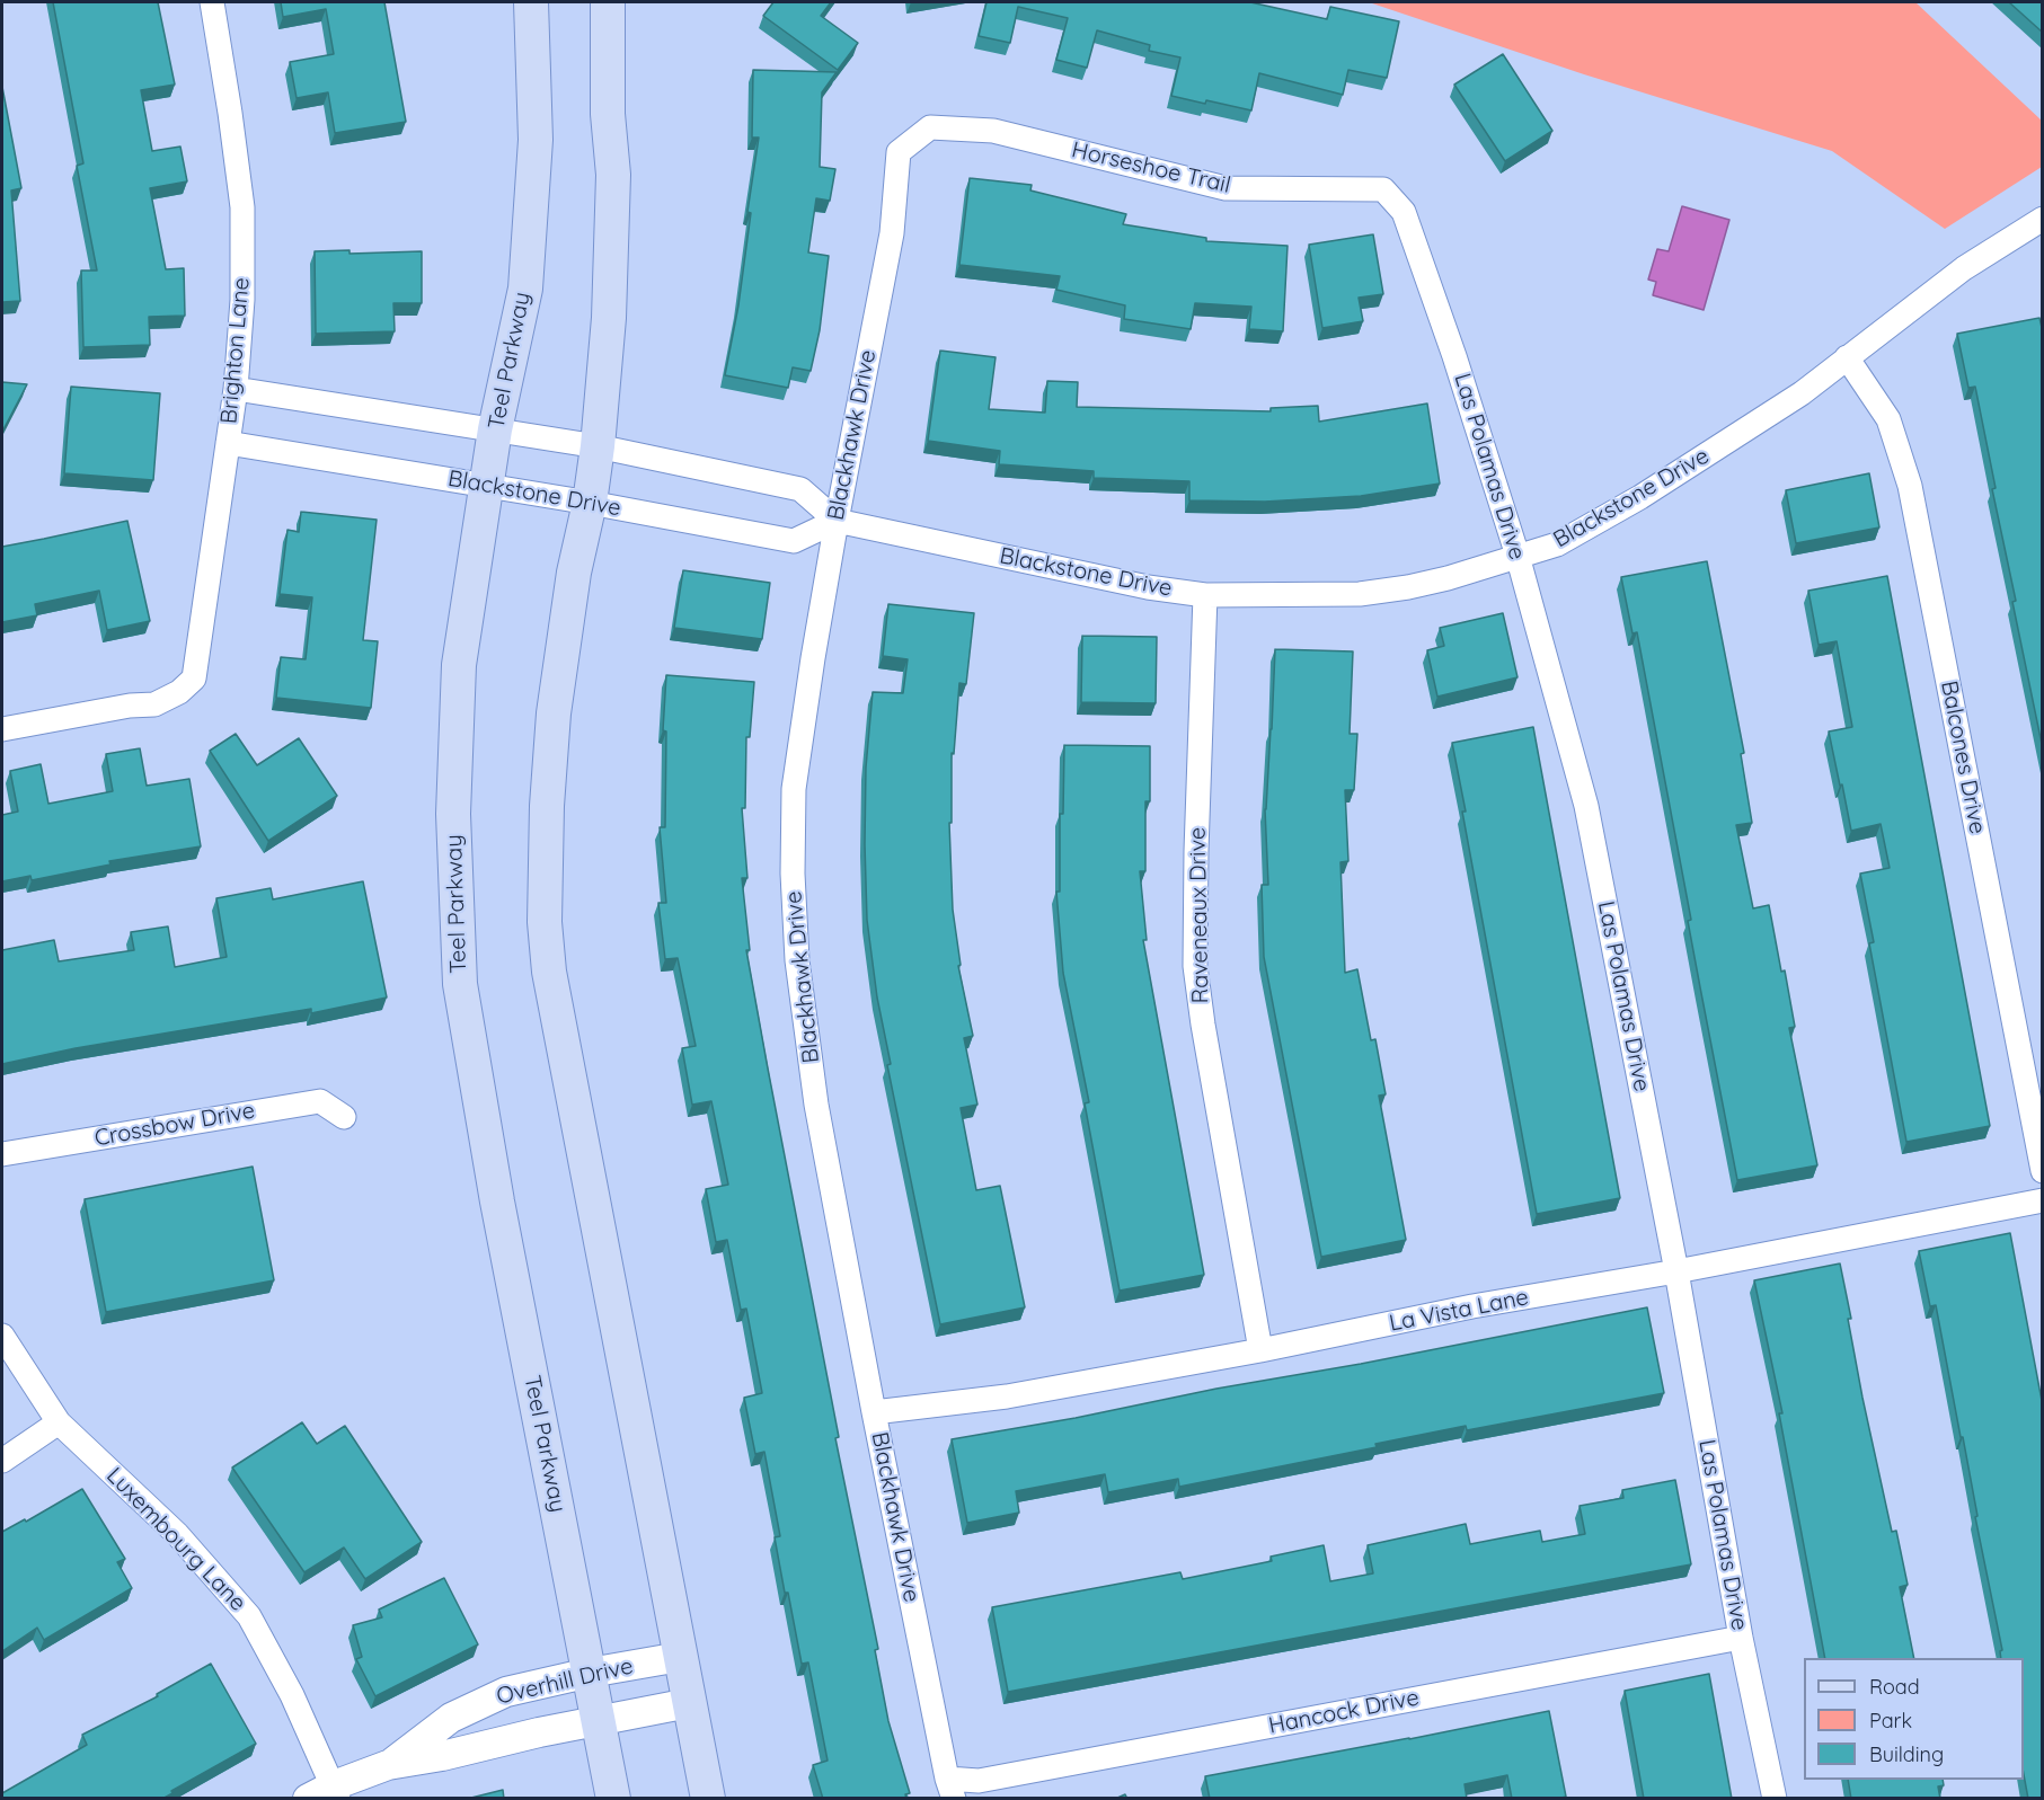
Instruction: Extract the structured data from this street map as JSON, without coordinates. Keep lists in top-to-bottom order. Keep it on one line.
{"streets":{"main road":["Teel Parkway"],"street":["Horseshoe Trail","Brighton Lane","Blackhawk Drive","Las Polamas Drive","Blackstone Drive","Balcones Drive","Raveneaux Drive","Crossbow Drive","La Vista Lane","Luxembourg Lane","Overhill Drive","Hancock Drive"]},"crossings":[["Horseshoe Trail","Blackhawk Drive"],["Horseshoe Trail","Las Polamas Drive"],["Brighton Lane","Blackstone Drive"],["Teel Parkway","Blackstone Drive"],["Teel Parkway","Overhill Drive"],["Blackhawk Drive","Blackstone Drive"],["Blackhawk Drive","La Vista Lane"],["Blackhawk Drive","Hancock Drive"],["Las Polamas Drive","Blackstone Drive"],["Las Polamas Drive","La Vista Lane"],["Las Polamas Drive","Hancock Drive"],["Blackstone Drive","Balcones Drive"],["Blackstone Drive","Raveneaux Drive"],["Raveneaux Drive","La Vista Lane"],["Luxembourg Lane","Overhill Drive"]],"legend":["Road","Park","Building"]}
